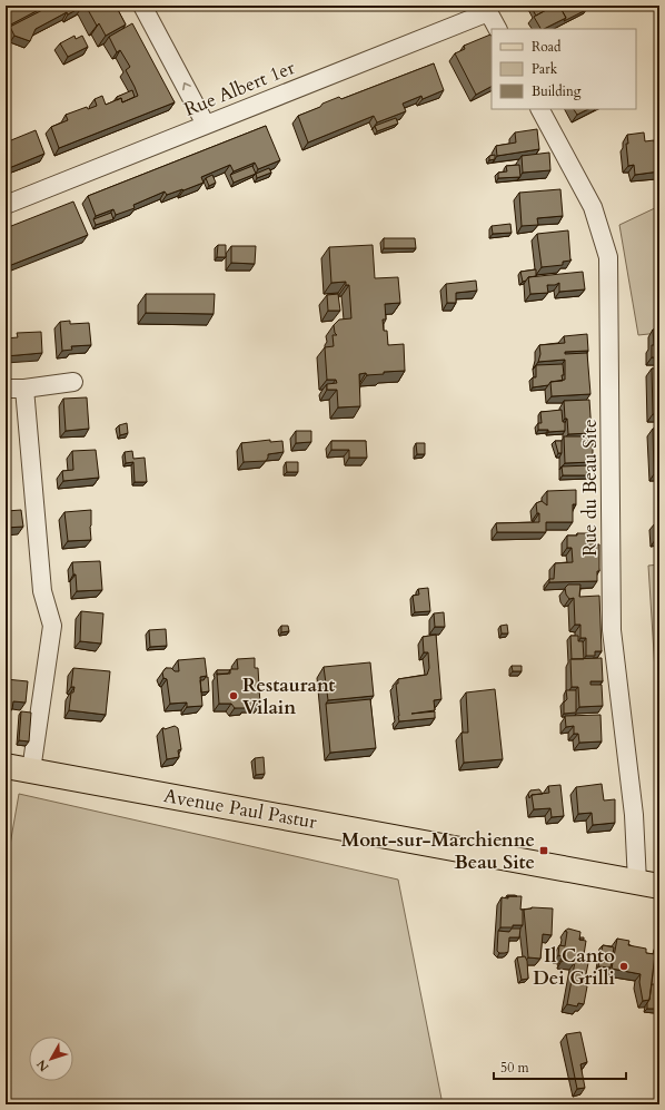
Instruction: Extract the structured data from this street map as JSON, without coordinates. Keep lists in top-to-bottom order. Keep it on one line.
{"streets":{"main road":["Avenue Paul Pastur"],"street":["Rue Albert 1er","Rue du Beau Site"]},"crossings":[["Rue du Beau Site","Avenue Paul Pastur"]],"places":{"other":["Restaurant Vilain","Il Canto Dei Grilli"],"transit":["Mont-sur-Marchienne Beau Site"]},"legend":["Road","Park","Building"],"scale_bar":"50 m","north":"bottom left"}
